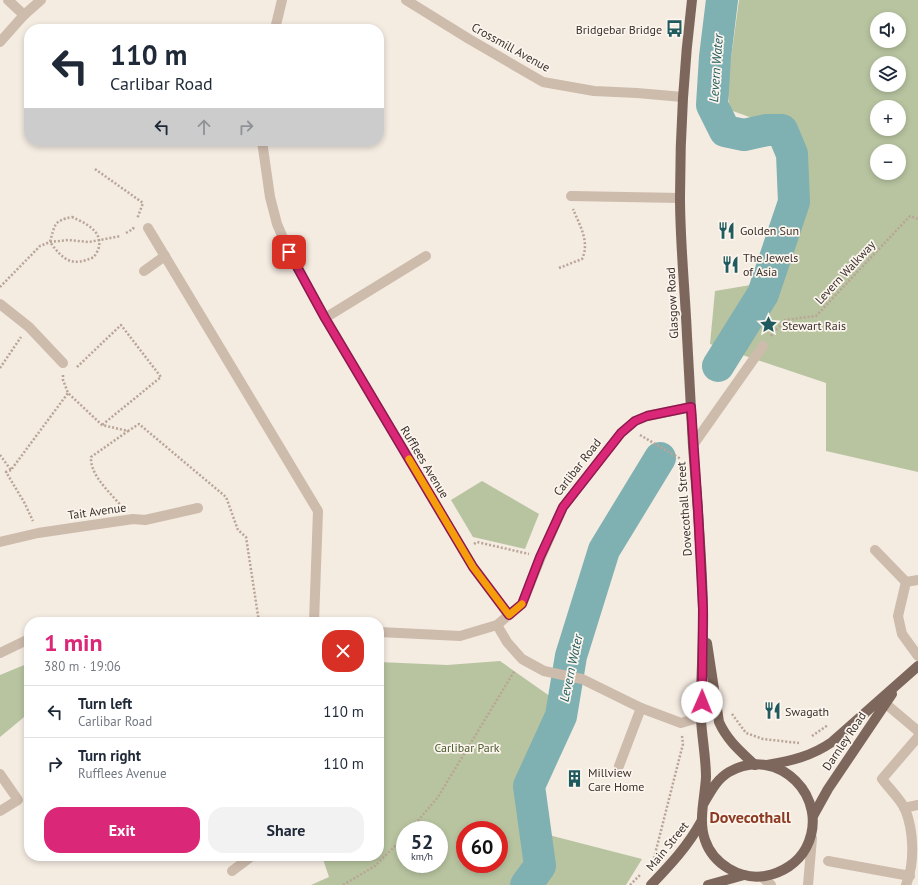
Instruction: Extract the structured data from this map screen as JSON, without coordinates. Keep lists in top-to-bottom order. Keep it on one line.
{"streets":{"main road":["Glasgow Road","Dovecothall Street","Darnley Road","Main Street"],"street":["Crossmill Avenue","Rufflees Avenue","Carlibar Road","Tait Avenue"],"path":["Levern Walkway"]},"crossings":[["Crossmill Avenue","Glasgow Road"],["Glasgow Road","Carlibar Road"],["Glasgow Road","Dovecothall Street"],["Rufflees Avenue","Carlibar Road"],["Carlibar Road","Dovecothall Street"],["Dovecothall Street","Darnley Road"],["Dovecothall Street","Main Street"],["Darnley Road","Main Street"]],"districts":["Dovecothall"],"water":["Levern Water"],"parks":["Carlibar Park"],"places":{"bus stop":["Bridgebar Bridge"],"restaurant":["Golden Sun","The Jewels of Asia","Swagath"],"place":["Stewart Rais"],"building":["Millview Care Home"]},"page":{"map_buttons":["+","−"],"turn":["110 m","Carlibar Road"],"heading":["1 min","380 m · 19:06"],"list":[{"name":"Turn left","note":"Carlibar Road","value":"110 m"},{"name":"Turn right","note":"Rufflees Avenue","value":"110 m"}],"buttons":["Exit","Share"],"speed":"52 km/h","limit":"60"}}
